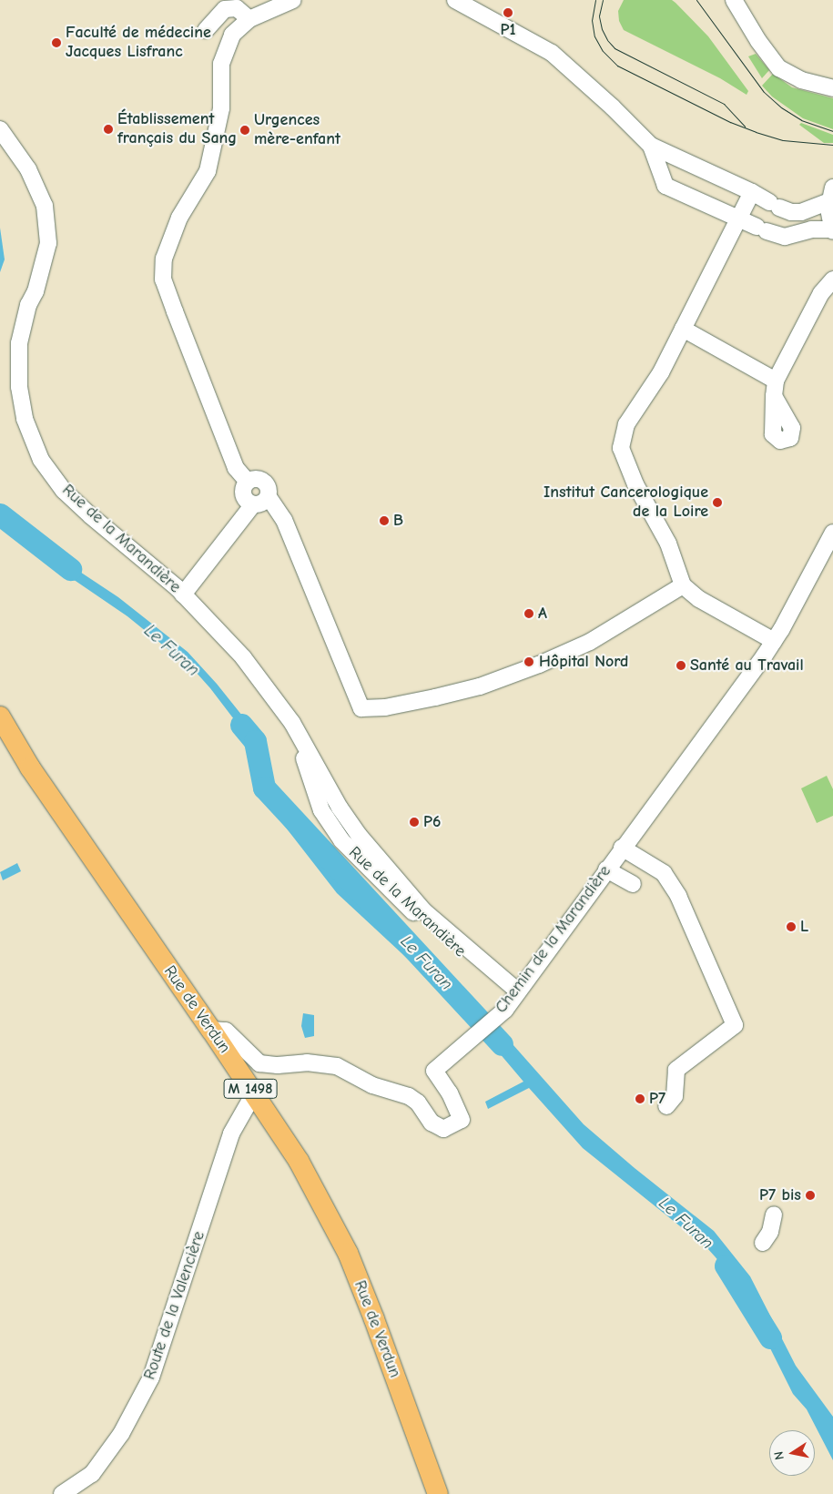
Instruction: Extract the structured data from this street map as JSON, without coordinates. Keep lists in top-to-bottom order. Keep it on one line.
{"streets":{"main road":["Rue de Verdun","M 1498"],"street":["Rue de la Marandière","Chemin de la Marandière","Route de la Valencière"]},"crossings":[["Rue de la Marandière","Chemin de la Marandière"],["Chemin de la Marandière","Rue de Verdun"],["Rue de Verdun","Route de la Valencière"]],"water":["Le Furan"],"places":["P1","Faculté de médecine Jacques Lisfranc","Établissement français du Sang","Urgences mère-enfant","Institut Cancerologique de la Loire","B","A","Hôpital Nord","Santé au Travail","P6","L","P7","P7 bis"],"north":"left"}
